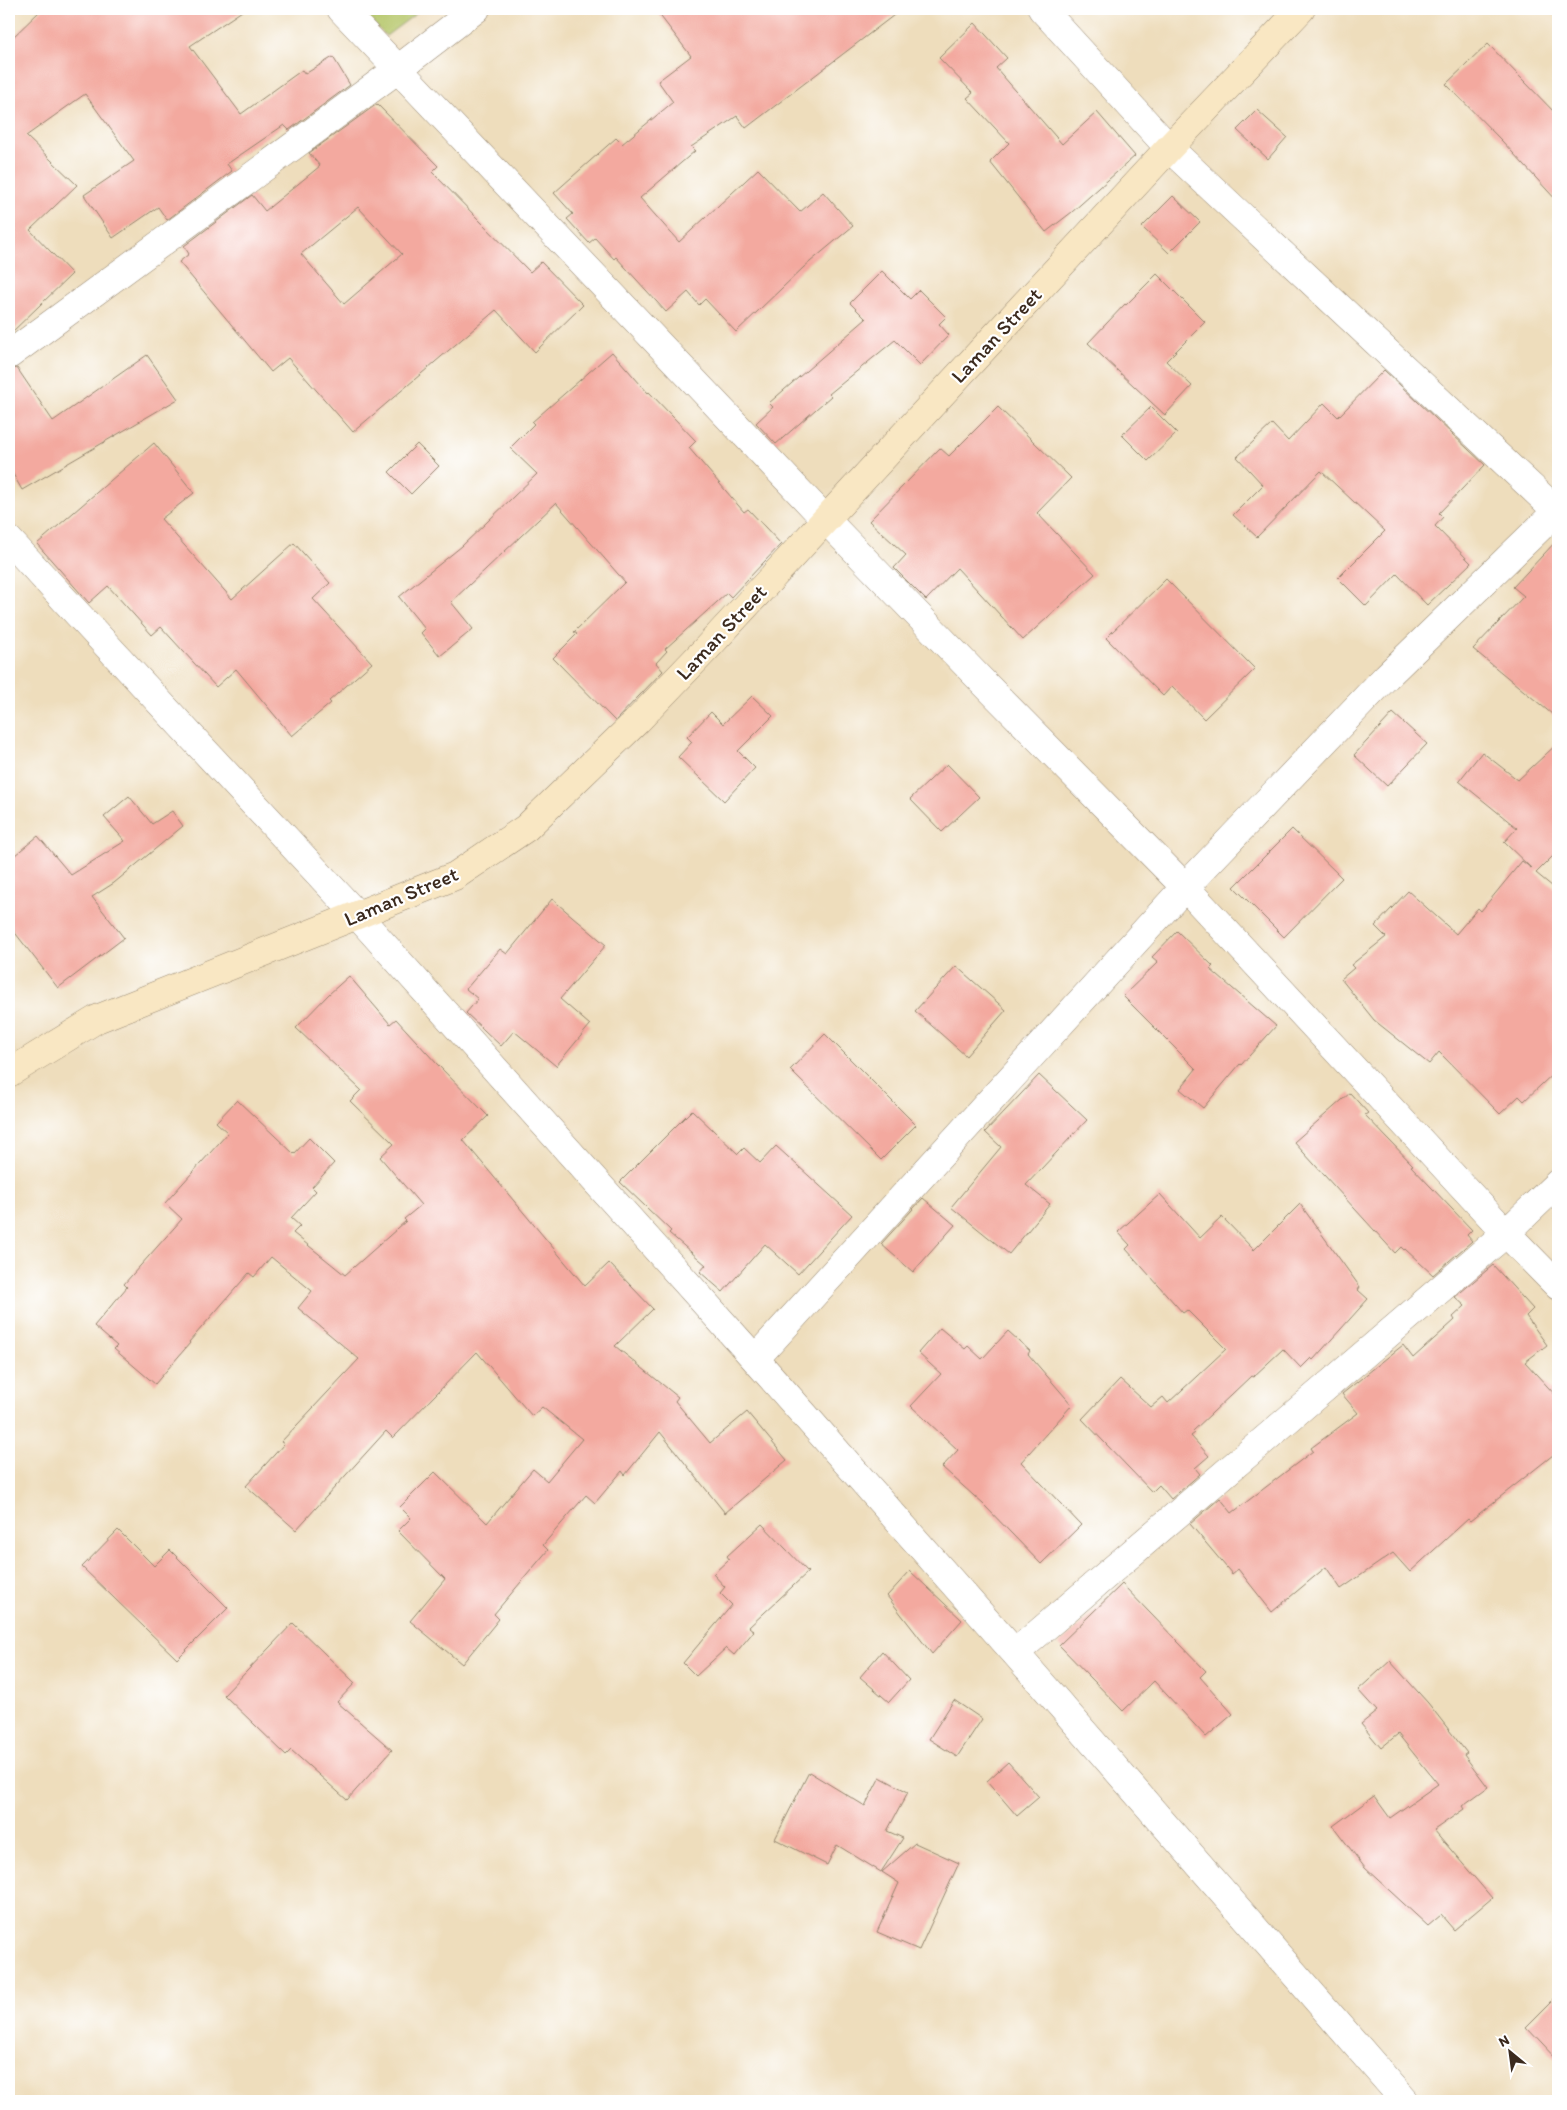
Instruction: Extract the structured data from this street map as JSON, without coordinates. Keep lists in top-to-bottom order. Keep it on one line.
{"streets":{"main road":["Laman Street"]},"north":"top left"}
